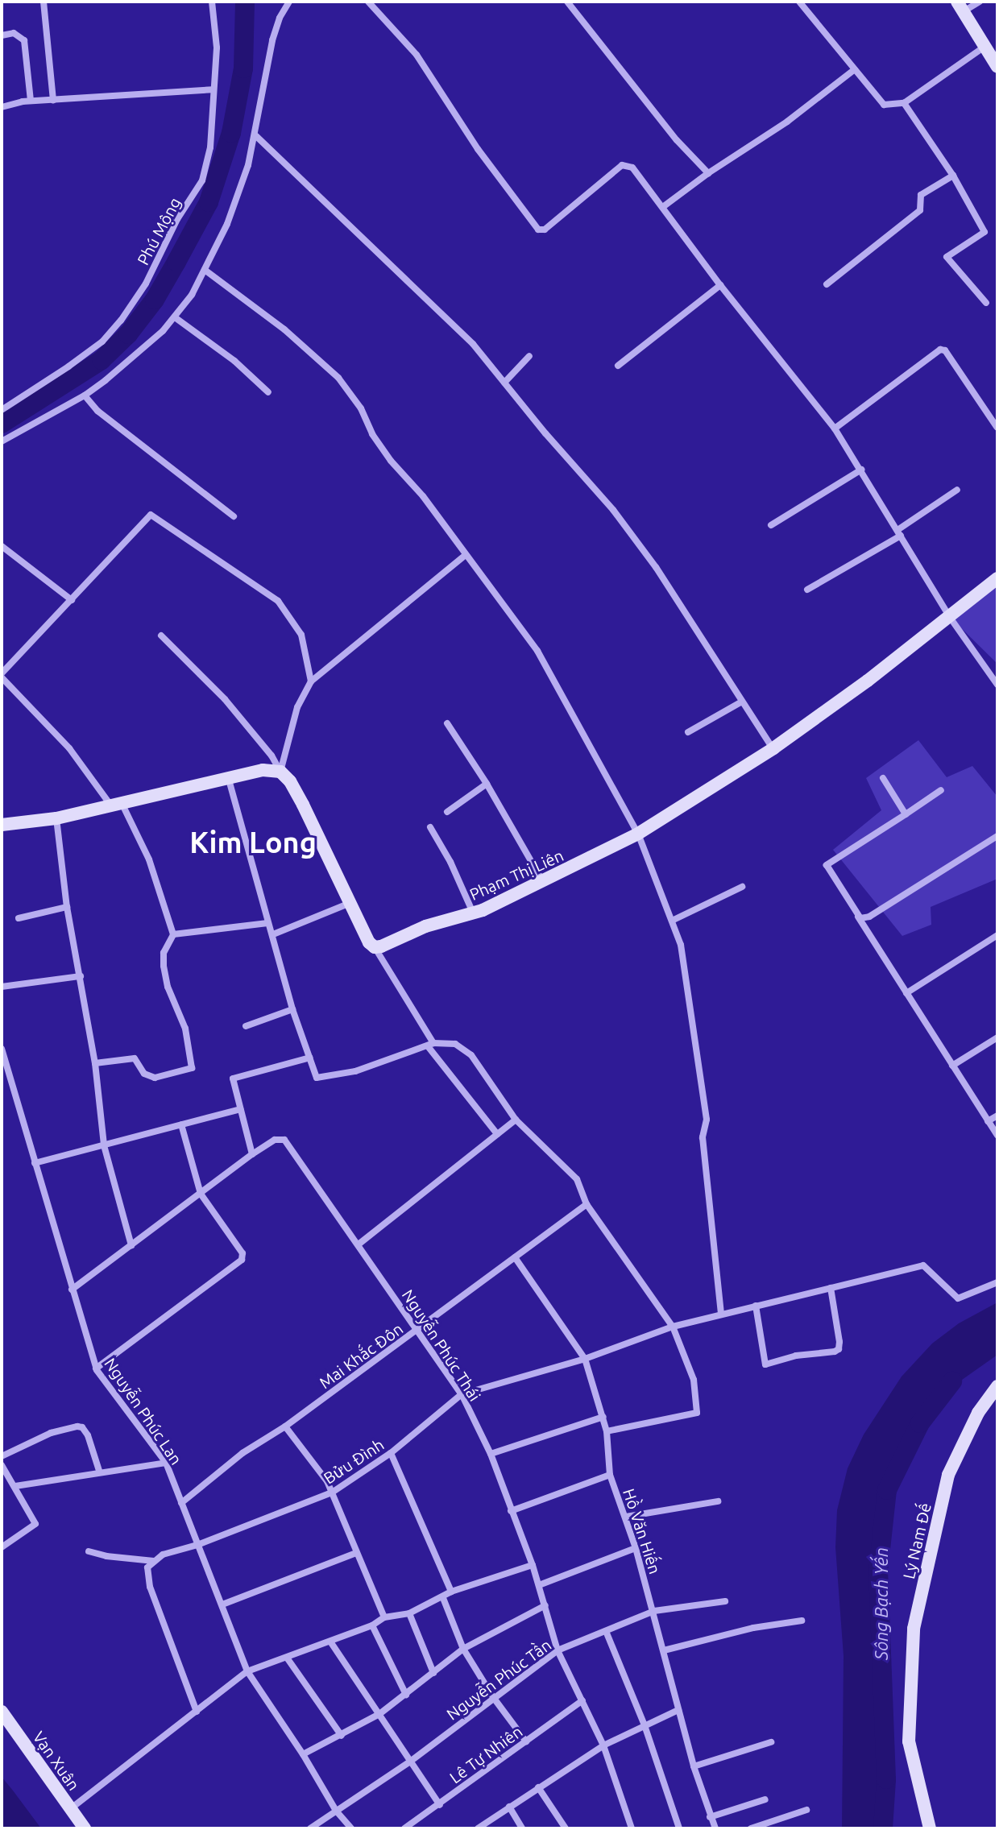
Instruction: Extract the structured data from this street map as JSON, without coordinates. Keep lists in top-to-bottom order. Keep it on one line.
{"streets":{"street":["Phú Mộng","Phạm Thị Liên","Nguyễn Phúc Thái","Mai Khắc Đôn","Nguyễn Phúc Lan","Bửu Đình","Hồ Văn Hiến","Lý Nam Đế","Nguyễn Phúc Tần","Lê Tự Nhiên","Vạn Xuân"]},"crossings":[["Nguyễn Phúc Thái","Mai Khắc Đôn"],["Nguyễn Phúc Thái","Nguyễn Phúc Lan"],["Nguyễn Phúc Thái","Bửu Đình"],["Nguyễn Phúc Thái","Nguyễn Phúc Tần"],["Nguyễn Phúc Thái","Lê Tự Nhiên"],["Mai Khắc Đôn","Nguyễn Phúc Lan"],["Mai Khắc Đôn","Hồ Văn Hiến"],["Nguyễn Phúc Lan","Bửu Đình"],["Nguyễn Phúc Lan","Nguyễn Phúc Tần"],["Bửu Đình","Hồ Văn Hiến"],["Hồ Văn Hiến","Nguyễn Phúc Tần"]],"districts":["Kim Long"],"water":["Sông Bạch Yến"]}
